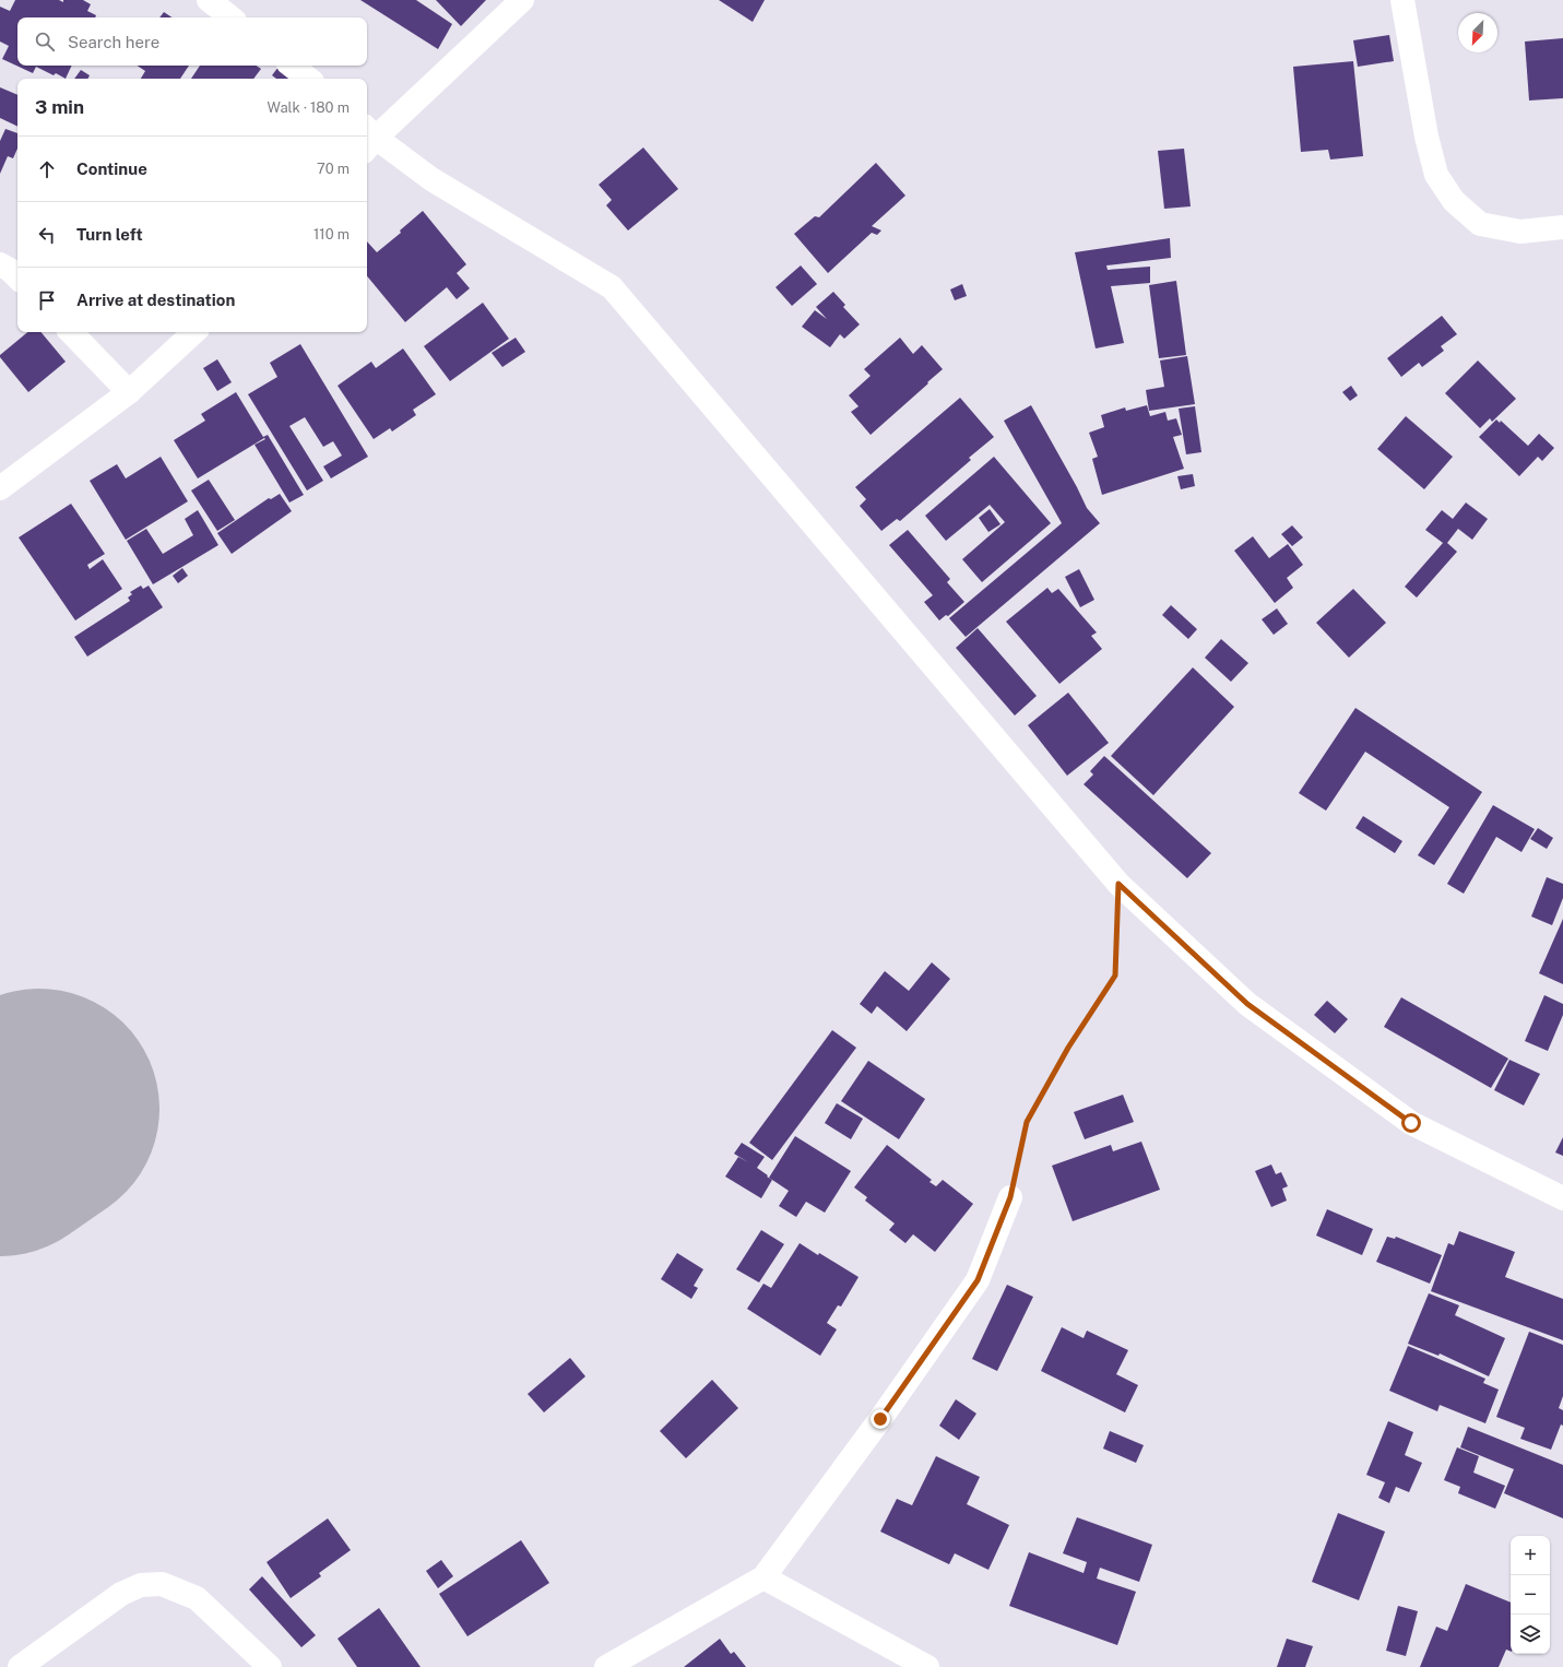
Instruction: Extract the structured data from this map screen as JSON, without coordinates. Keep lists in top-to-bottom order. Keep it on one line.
{"north":"bottom left","page":{"search":"Search here","heading":["3 min","Walk · 180 m"],"list":[["Continue","70 m"],["Turn left","110 m"],"Arrive at destination"],"map_buttons":["+","−"]}}
